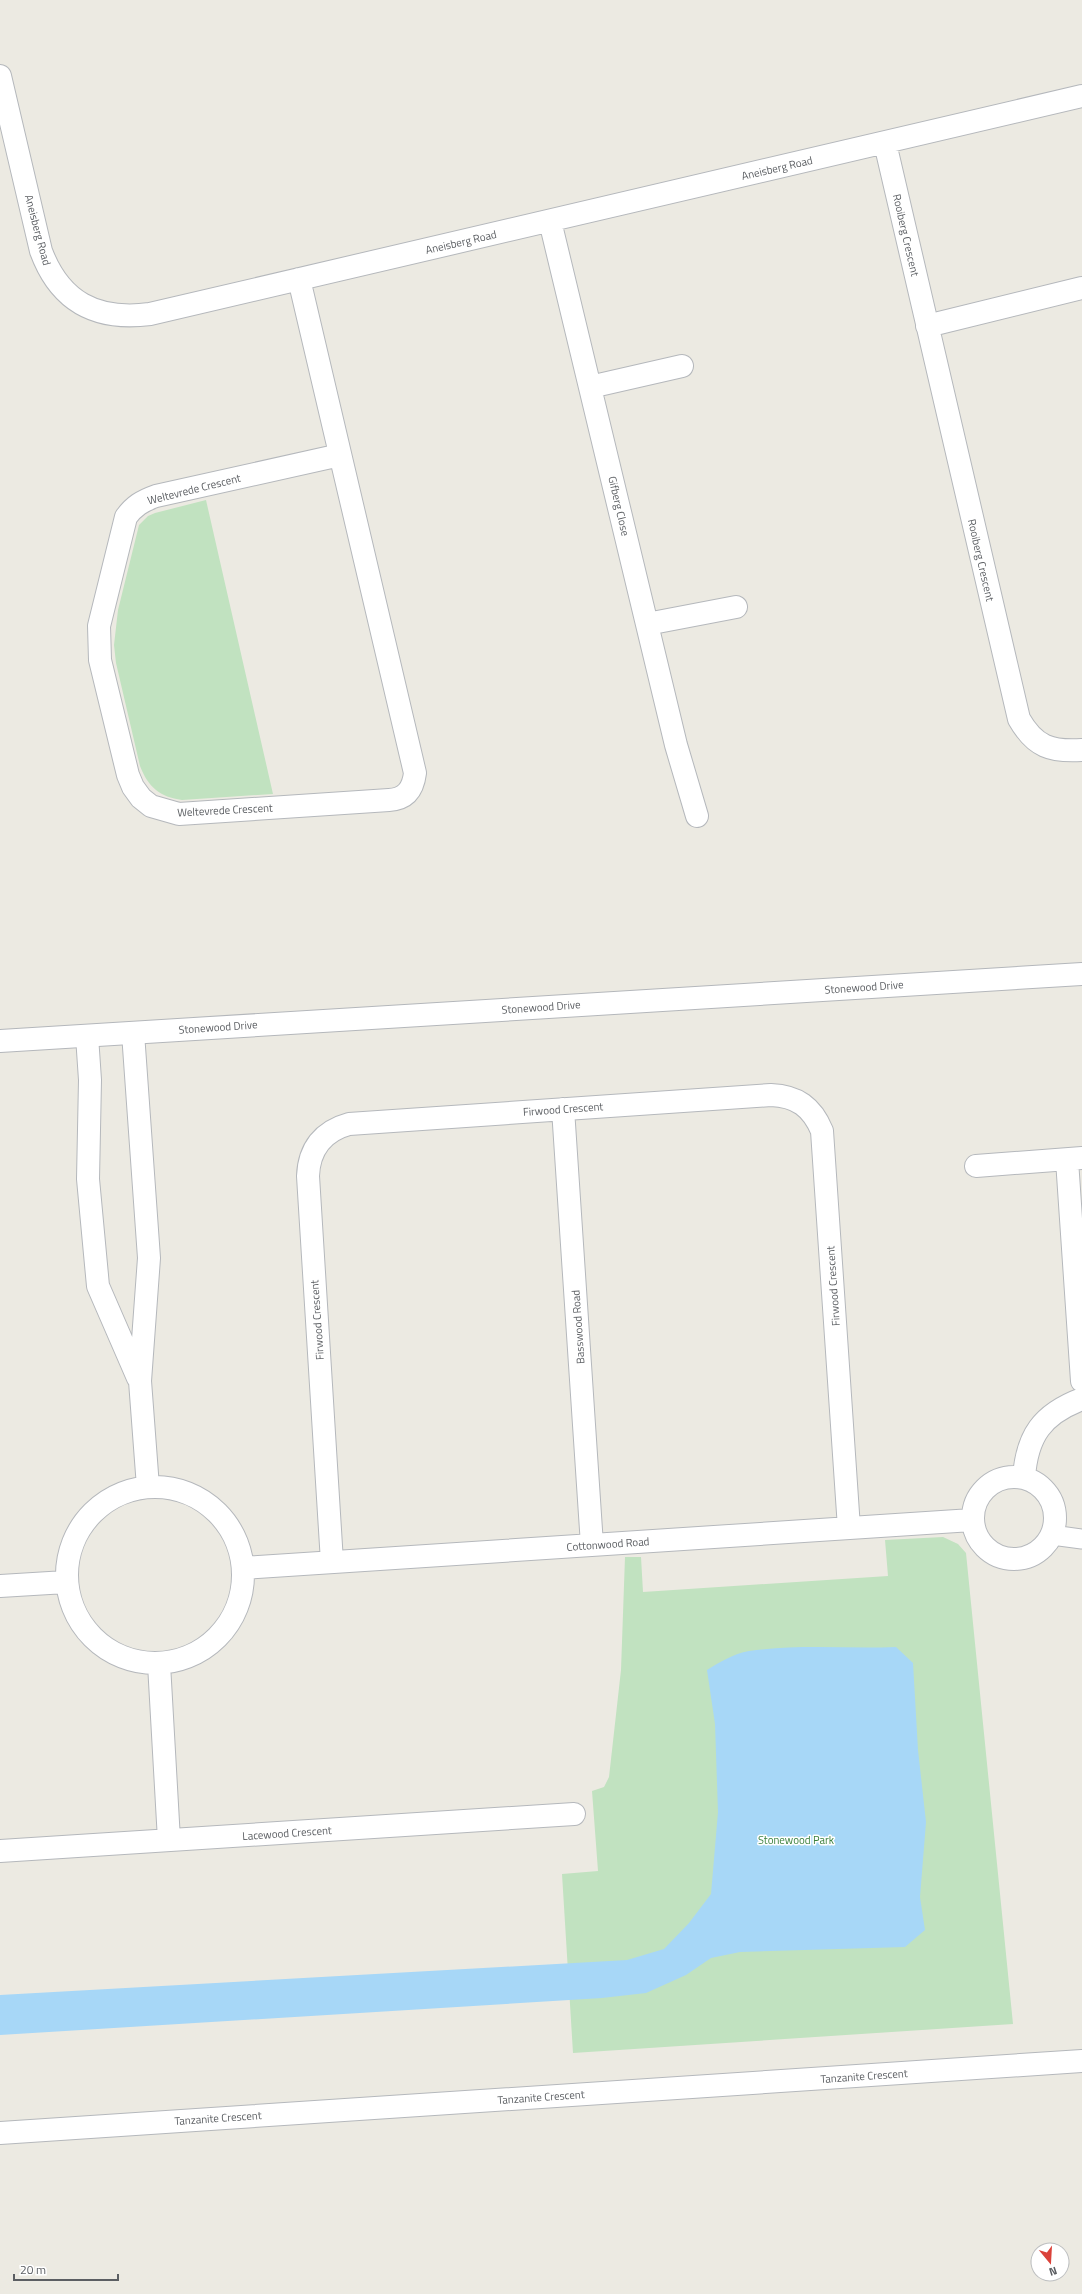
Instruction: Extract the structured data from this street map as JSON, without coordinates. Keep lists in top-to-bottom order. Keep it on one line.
{"streets":{"street":["Aneisberg Road","Rooiberg Crescent","Weltevrede Crescent","Gifberg Close","Stonewood Drive","Firwood Crescent","Basswood Road","Cottonwood Road","Lacewood Crescent","Tanzanite Crescent"]},"crossings":[["Aneisberg Road","Rooiberg Crescent"],["Aneisberg Road","Weltevrede Crescent"],["Aneisberg Road","Gifberg Close"],["Firwood Crescent","Basswood Road"],["Firwood Crescent","Cottonwood Road"],["Basswood Road","Cottonwood Road"]],"parks":["Stonewood Park"],"scale_bar":"20 m","north":"bottom"}
